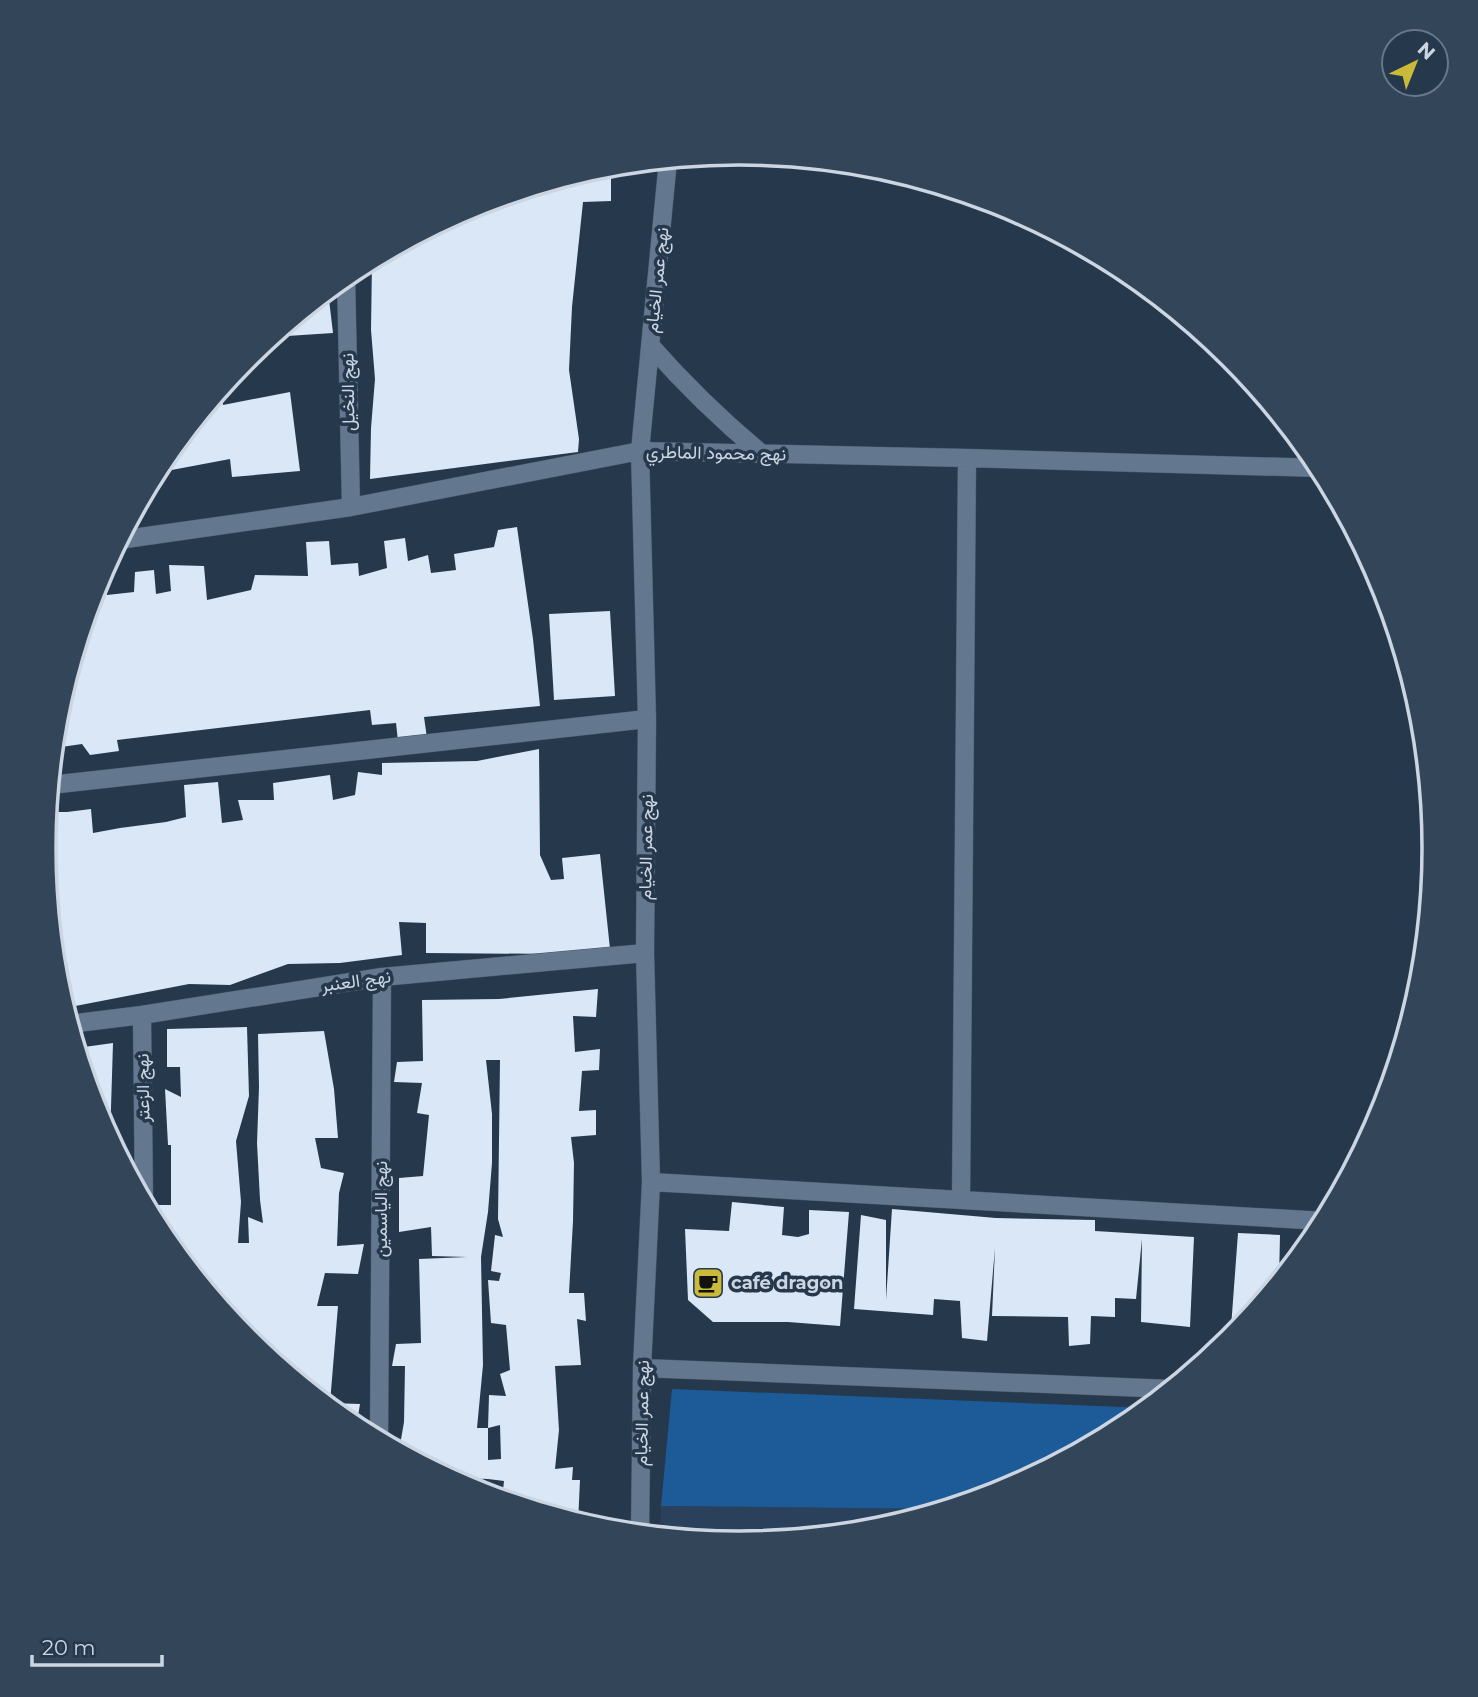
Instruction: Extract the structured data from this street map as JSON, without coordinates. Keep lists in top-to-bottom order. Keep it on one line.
{"streets":{"street":["نهج عمر الخيام","نهج النخيل","نهج محمود الماطري","نهج العنبر","نهج الزعتر","نهج الياسمين"]},"crossings":[["نهج عمر الخيام","نهج محمود الماطري"],["نهج عمر الخيام","نهج العنبر"],["نهج النخيل","نهج محمود الماطري"],["نهج العنبر","نهج الزعتر"],["نهج العنبر","نهج الياسمين"]],"places":{"cafe":["café dragon"]},"scale_bar":"20 m","north":"top right"}
